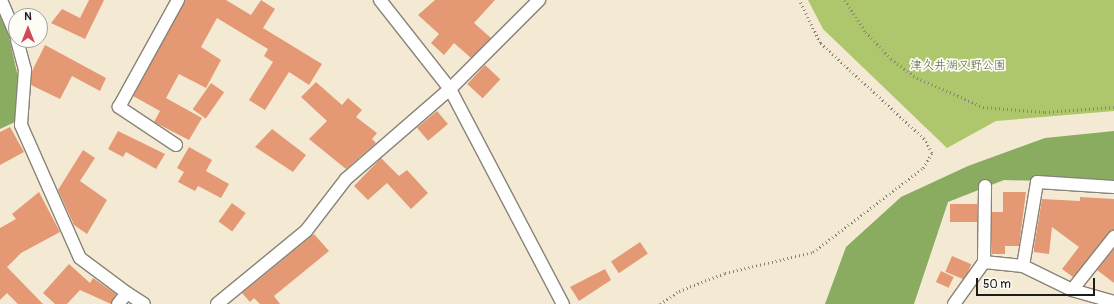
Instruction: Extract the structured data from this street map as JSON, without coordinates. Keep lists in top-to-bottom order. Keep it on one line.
{"parks":["津久井湖又野公園"],"scale_bar":"50 m","north":"top"}
